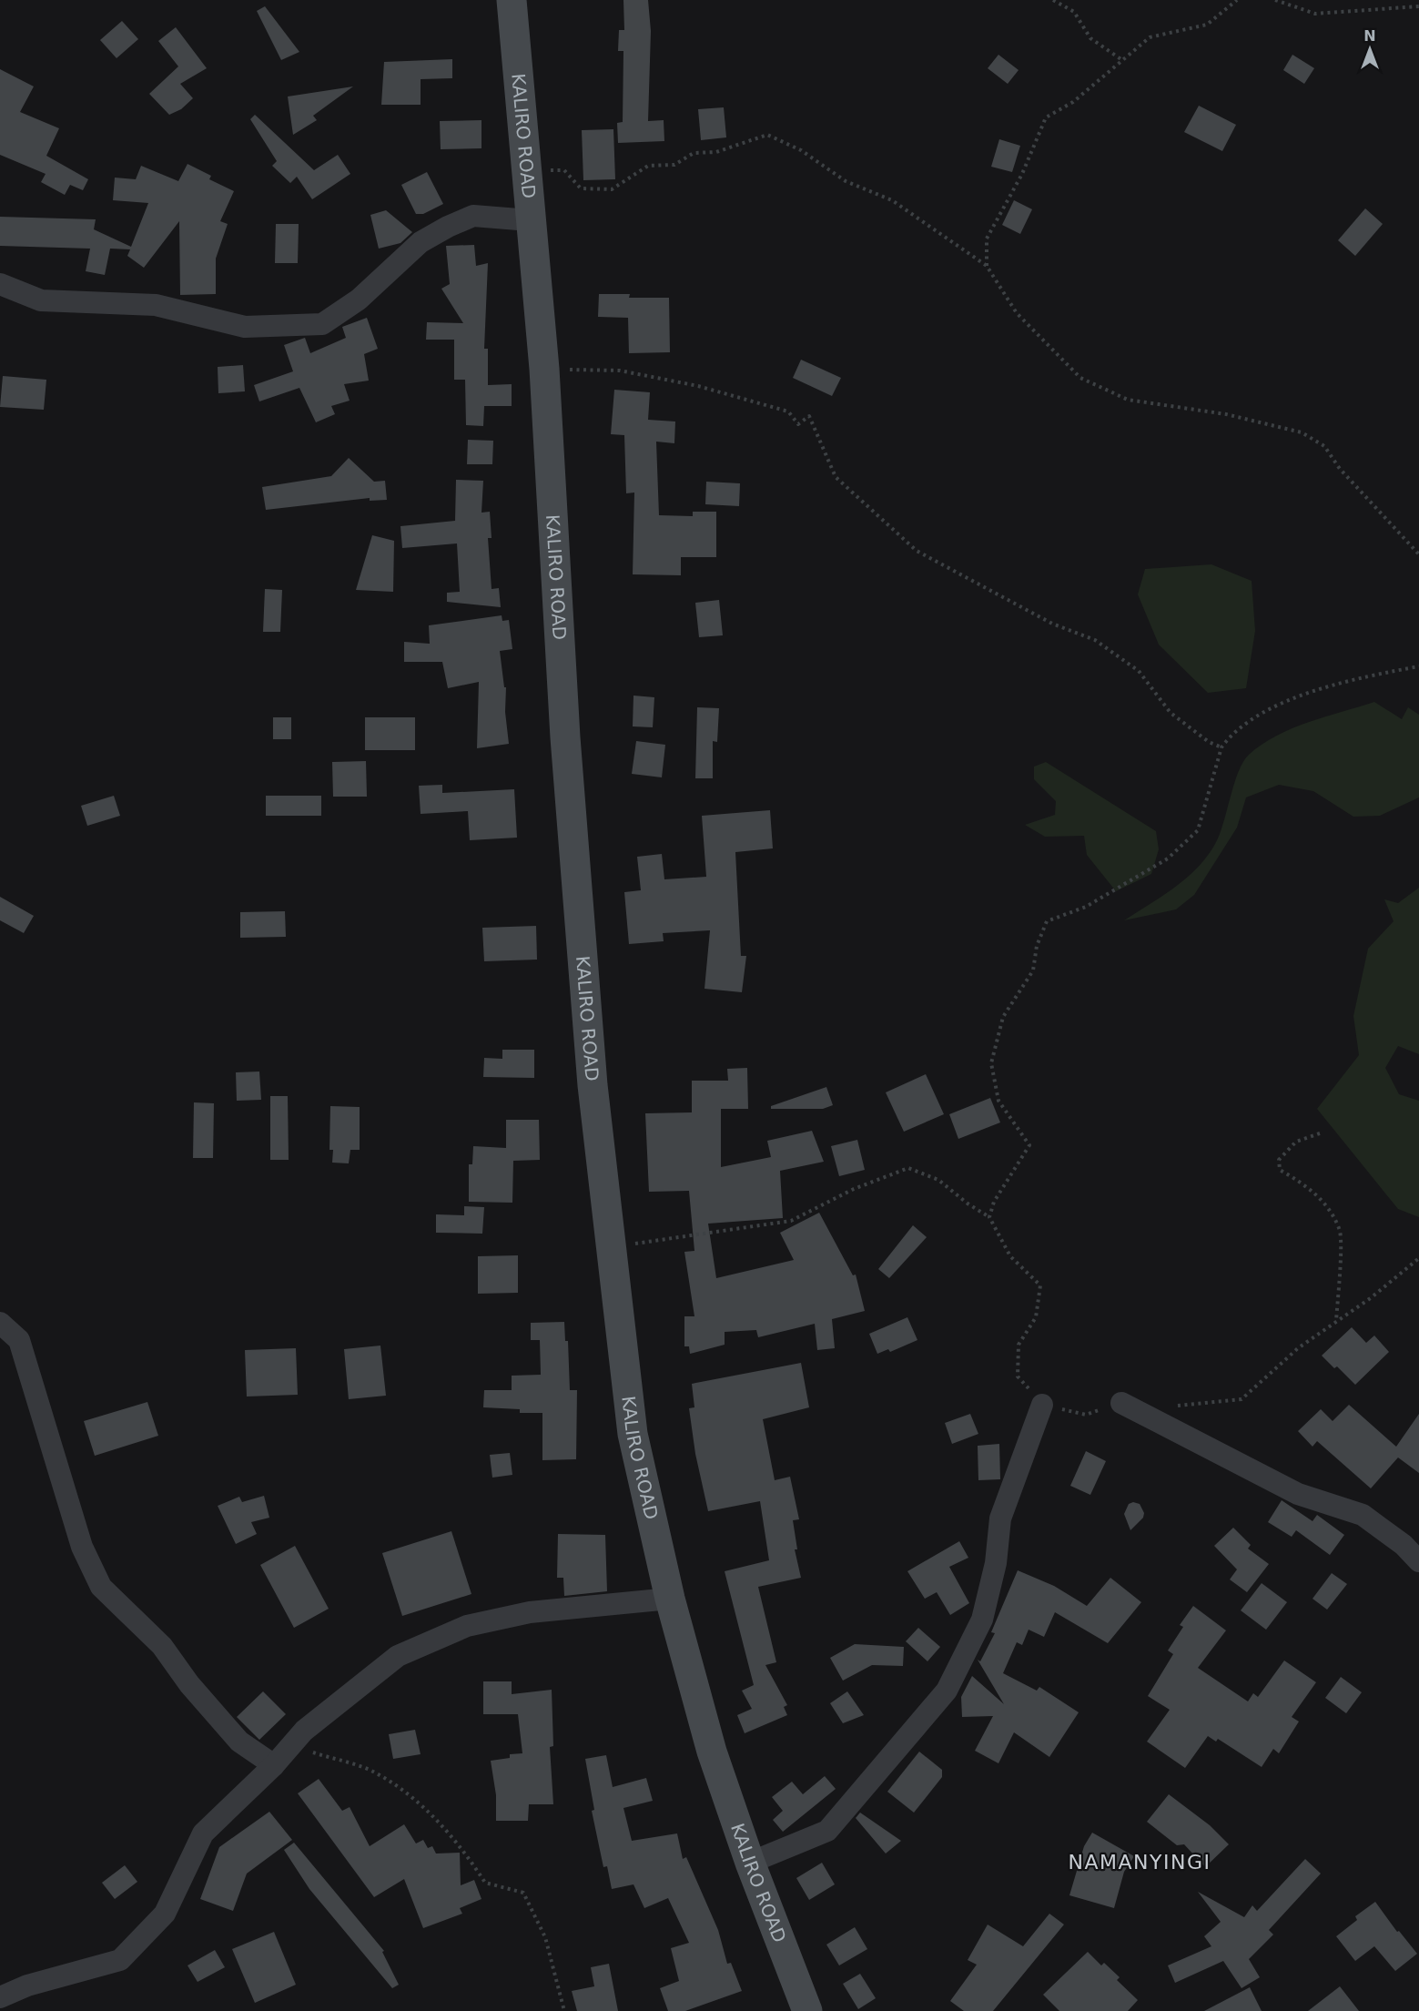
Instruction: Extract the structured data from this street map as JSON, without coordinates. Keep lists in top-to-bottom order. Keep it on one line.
{"streets":{"main road":["KALIRO ROAD"]},"districts":["NAMANYINGI"],"north":"top"}
